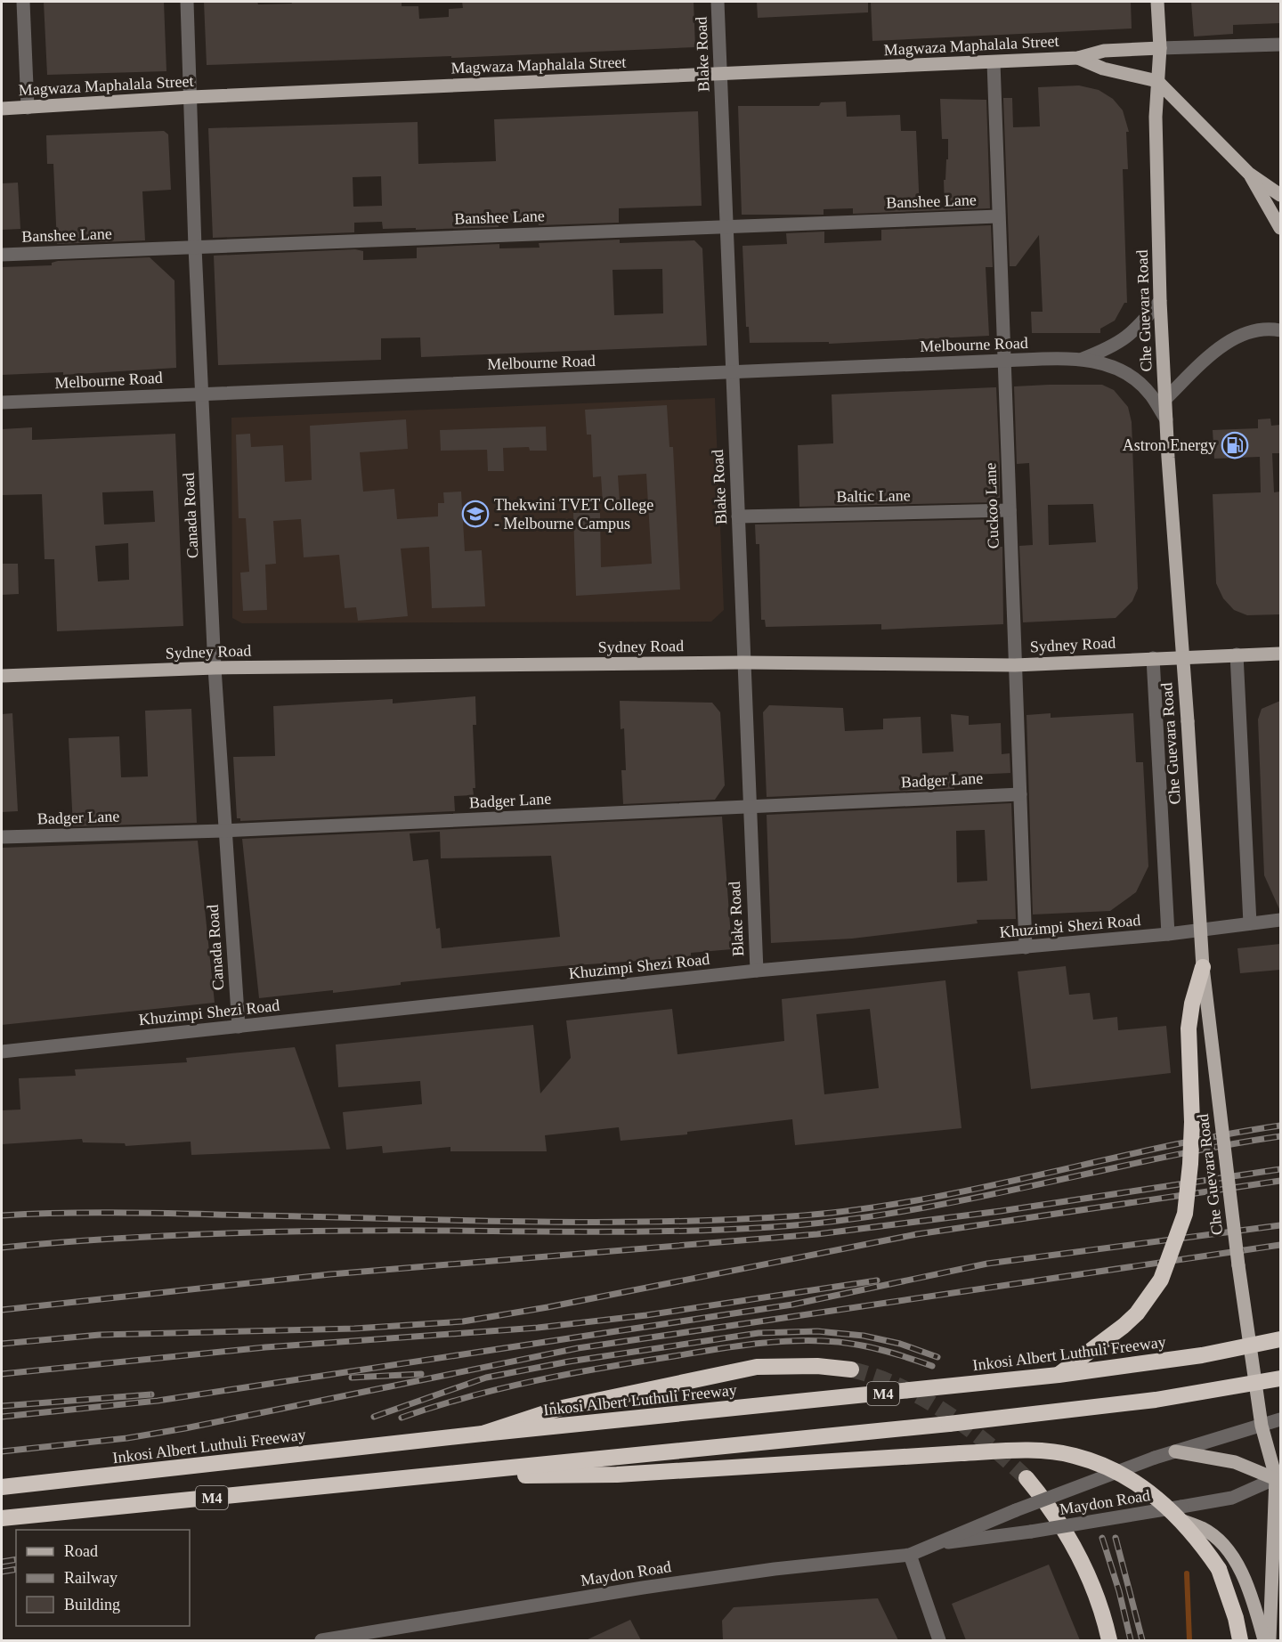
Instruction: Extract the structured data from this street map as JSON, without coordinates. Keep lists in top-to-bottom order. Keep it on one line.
{"streets":{"highway":["Inkosi Albert Luthuli Freeway","M4"],"main road":["Magwaza Maphalala Street","Che Guevara Road","Sydney Road"],"street":["Blake Road","Banshee Lane","Melbourne Road","Baltic Lane","Cuckoo Lane","Canada Road","Badger Lane","Khuzimpi Shezi Road","Maydon Road"]},"crossings":[["Magwaza Maphalala Street","Blake Road"],["Magwaza Maphalala Street","Che Guevara Road"],["Magwaza Maphalala Street","Cuckoo Lane"],["Magwaza Maphalala Street","Canada Road"],["Blake Road","Banshee Lane"],["Blake Road","Melbourne Road"],["Blake Road","Baltic Lane"],["Blake Road","Sydney Road"],["Blake Road","Badger Lane"],["Blake Road","Khuzimpi Shezi Road"],["Banshee Lane","Cuckoo Lane"],["Banshee Lane","Canada Road"],["Che Guevara Road","Melbourne Road"],["Che Guevara Road","Sydney Road"],["Che Guevara Road","Khuzimpi Shezi Road"],["Che Guevara Road","Maydon Road"],["Melbourne Road","Cuckoo Lane"],["Melbourne Road","Canada Road"],["Baltic Lane","Cuckoo Lane"],["Cuckoo Lane","Sydney Road"],["Cuckoo Lane","Badger Lane"],["Cuckoo Lane","Khuzimpi Shezi Road"],["Canada Road","Sydney Road"],["Canada Road","Badger Lane"],["Canada Road","Khuzimpi Shezi Road"]],"places":{"fuel station":["Astron Energy"],"school or university":["Thekwini TVET College - Melbourne Campus"]},"legend":["Road","Railway","Building"]}
